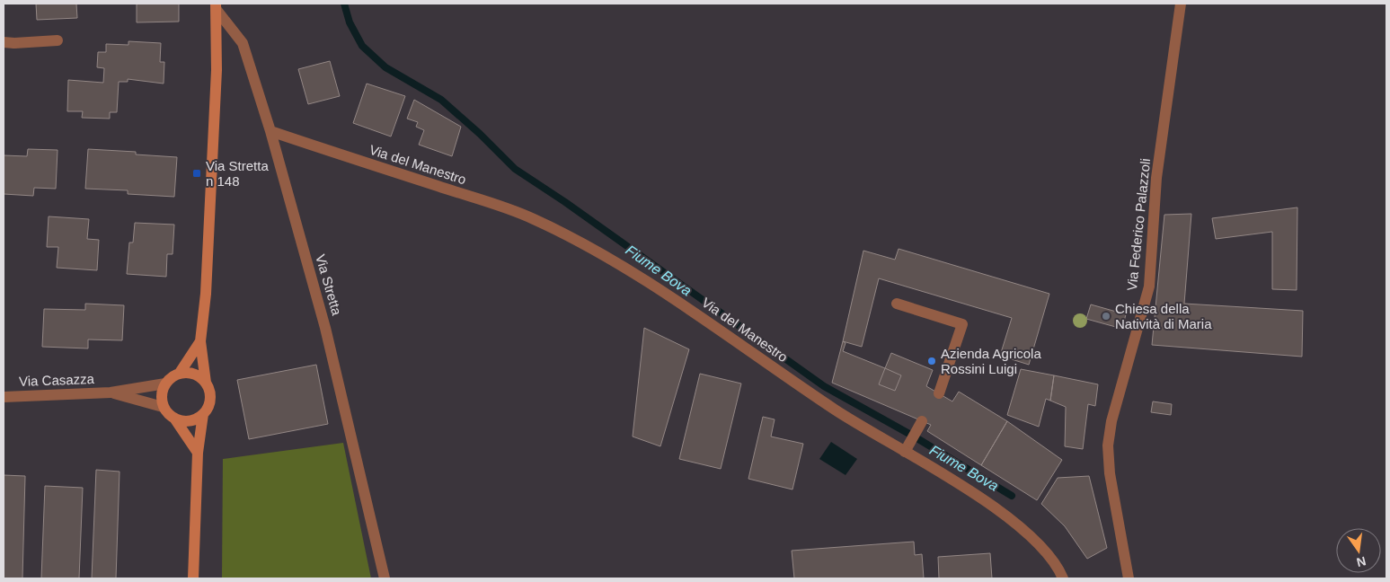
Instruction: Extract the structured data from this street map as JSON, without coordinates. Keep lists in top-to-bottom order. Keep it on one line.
{"streets":{"street":["Via del Manestro","Via Federico Palazzoli","Via Stretta","Via Casazza"]},"crossings":[["Via del Manestro","Via Stretta"],["Via Stretta","Via Casazza"]],"water":["Fiume Bova"],"places":{"transit":["Via Stretta n 148"],"other":["Chiesa della Natività di Maria","Azienda Agricola Rossini Luigi"]},"north":"bottom"}
